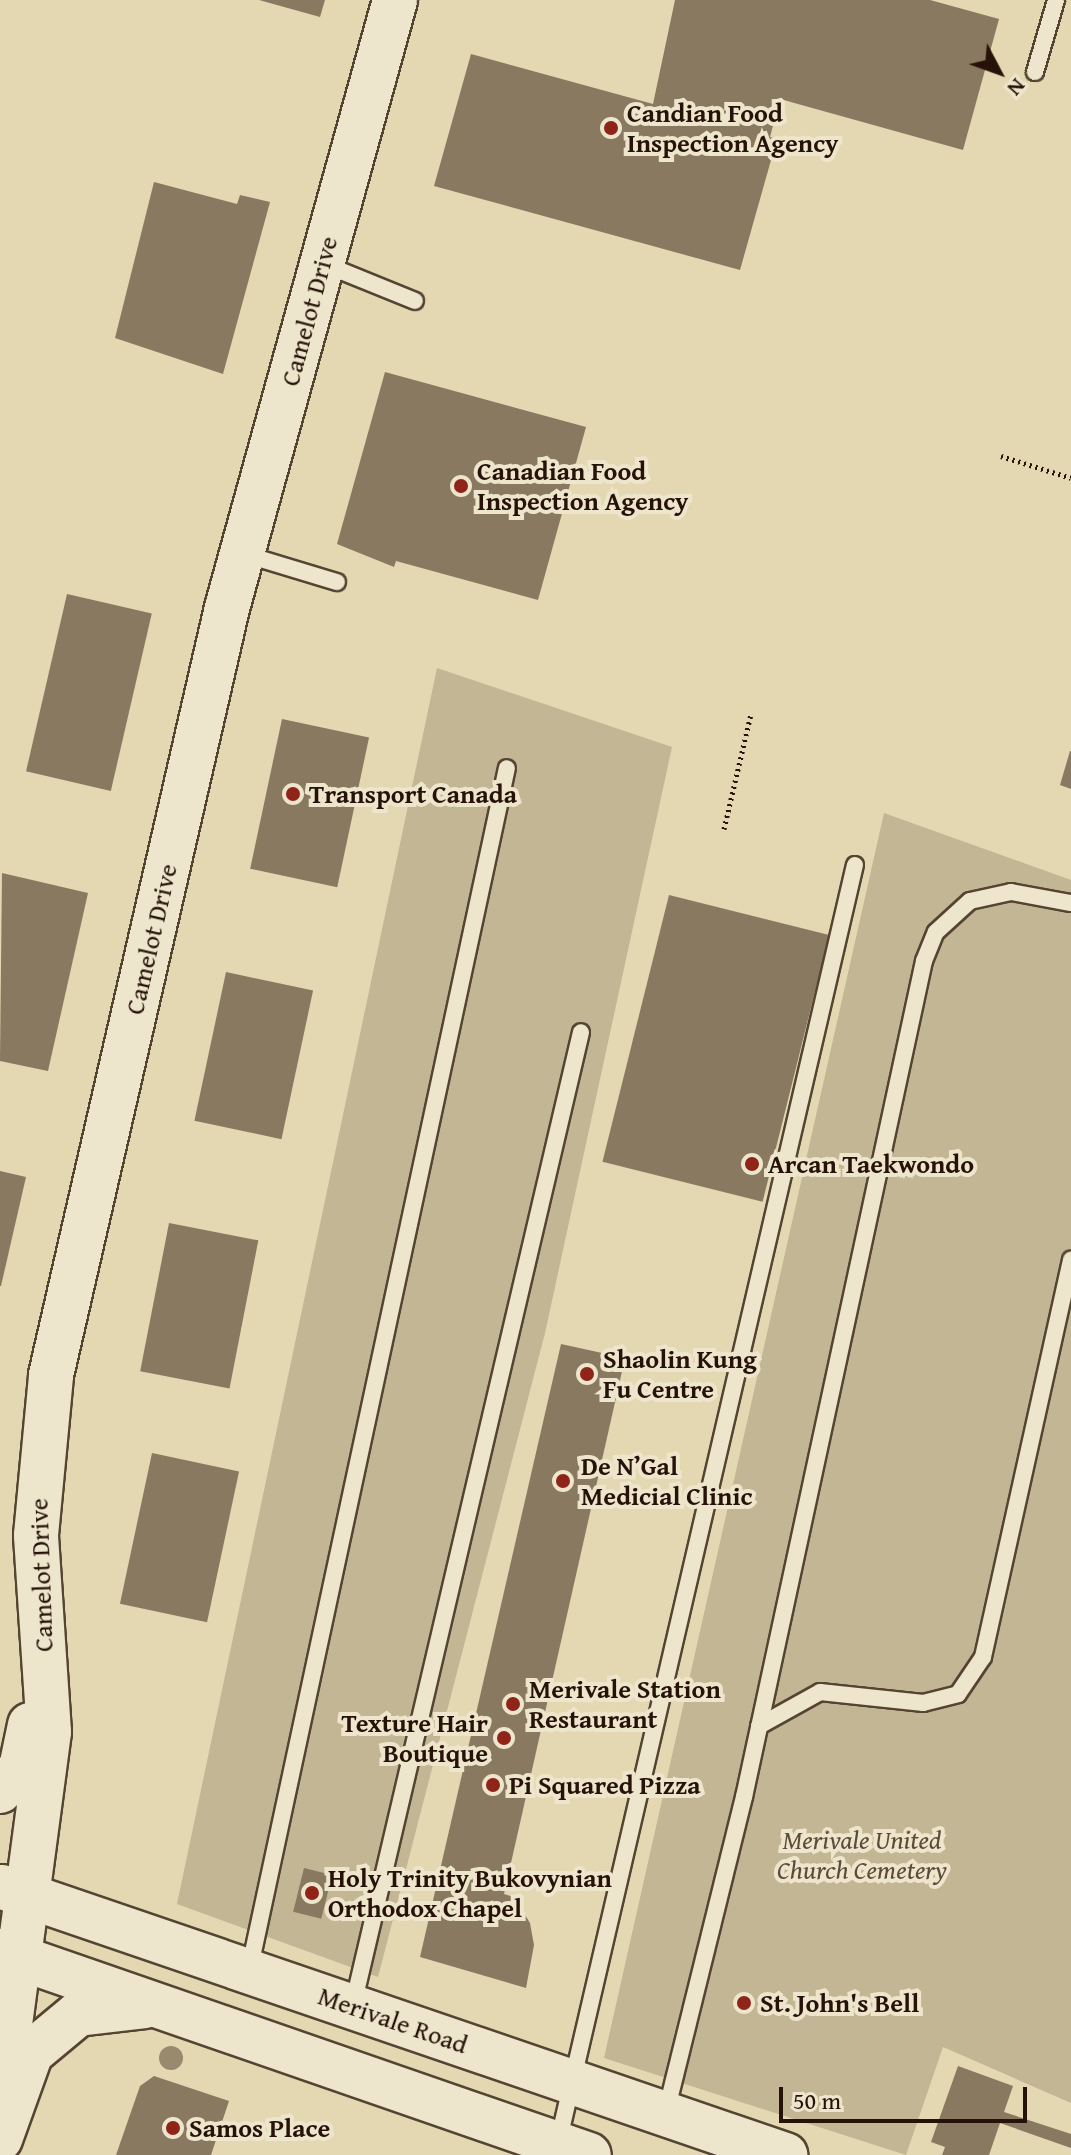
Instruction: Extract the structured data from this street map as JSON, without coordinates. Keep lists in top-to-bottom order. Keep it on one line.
{"streets":{"street":["Camelot Drive","Merivale Road"]},"crossings":[["Camelot Drive","Merivale Road"]],"parks":["Merivale United Church Cemetery"],"places":["Candian Food Inspection Agency","Canadian Food Inspection Agency","Transport Canada","Arcan Taekwondo","Shaolin Kung Fu Centre","De N’Gal Medicial Clinic","Merivale Station Restaurant","Texture Hair Boutique","Pi Squared Pizza","Holy Trinity Bukovynian Orthodox Chapel","St. John's Bell","Samos Place"],"scale_bar":"50 m","north":"bottom right"}
